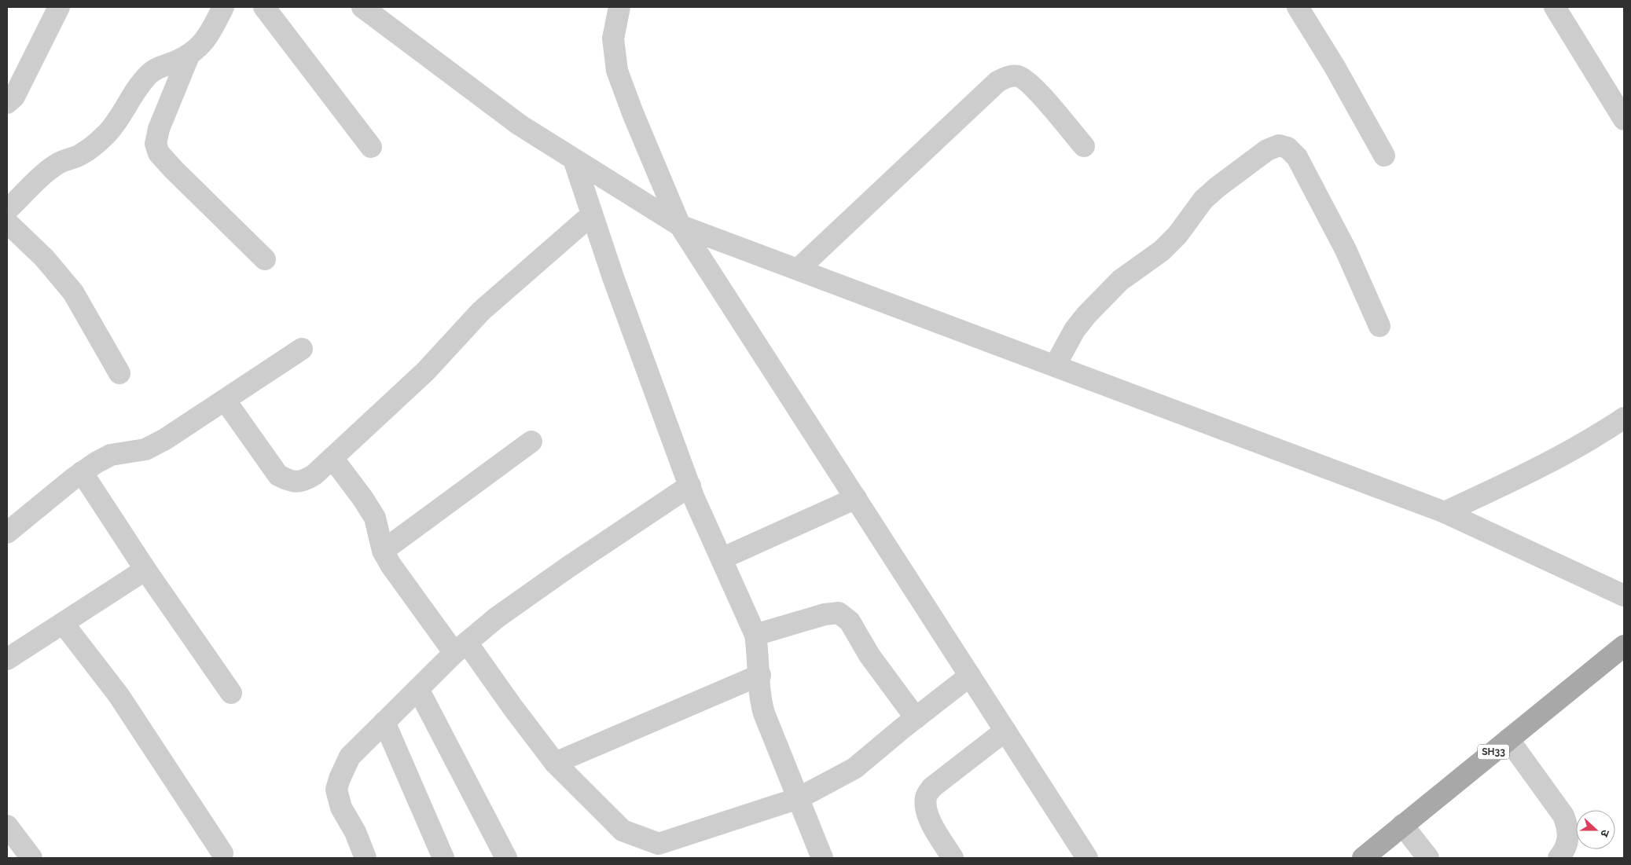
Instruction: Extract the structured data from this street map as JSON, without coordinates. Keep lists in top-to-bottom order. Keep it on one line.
{"streets":{"main road":["SH33"]},"north":"right"}
